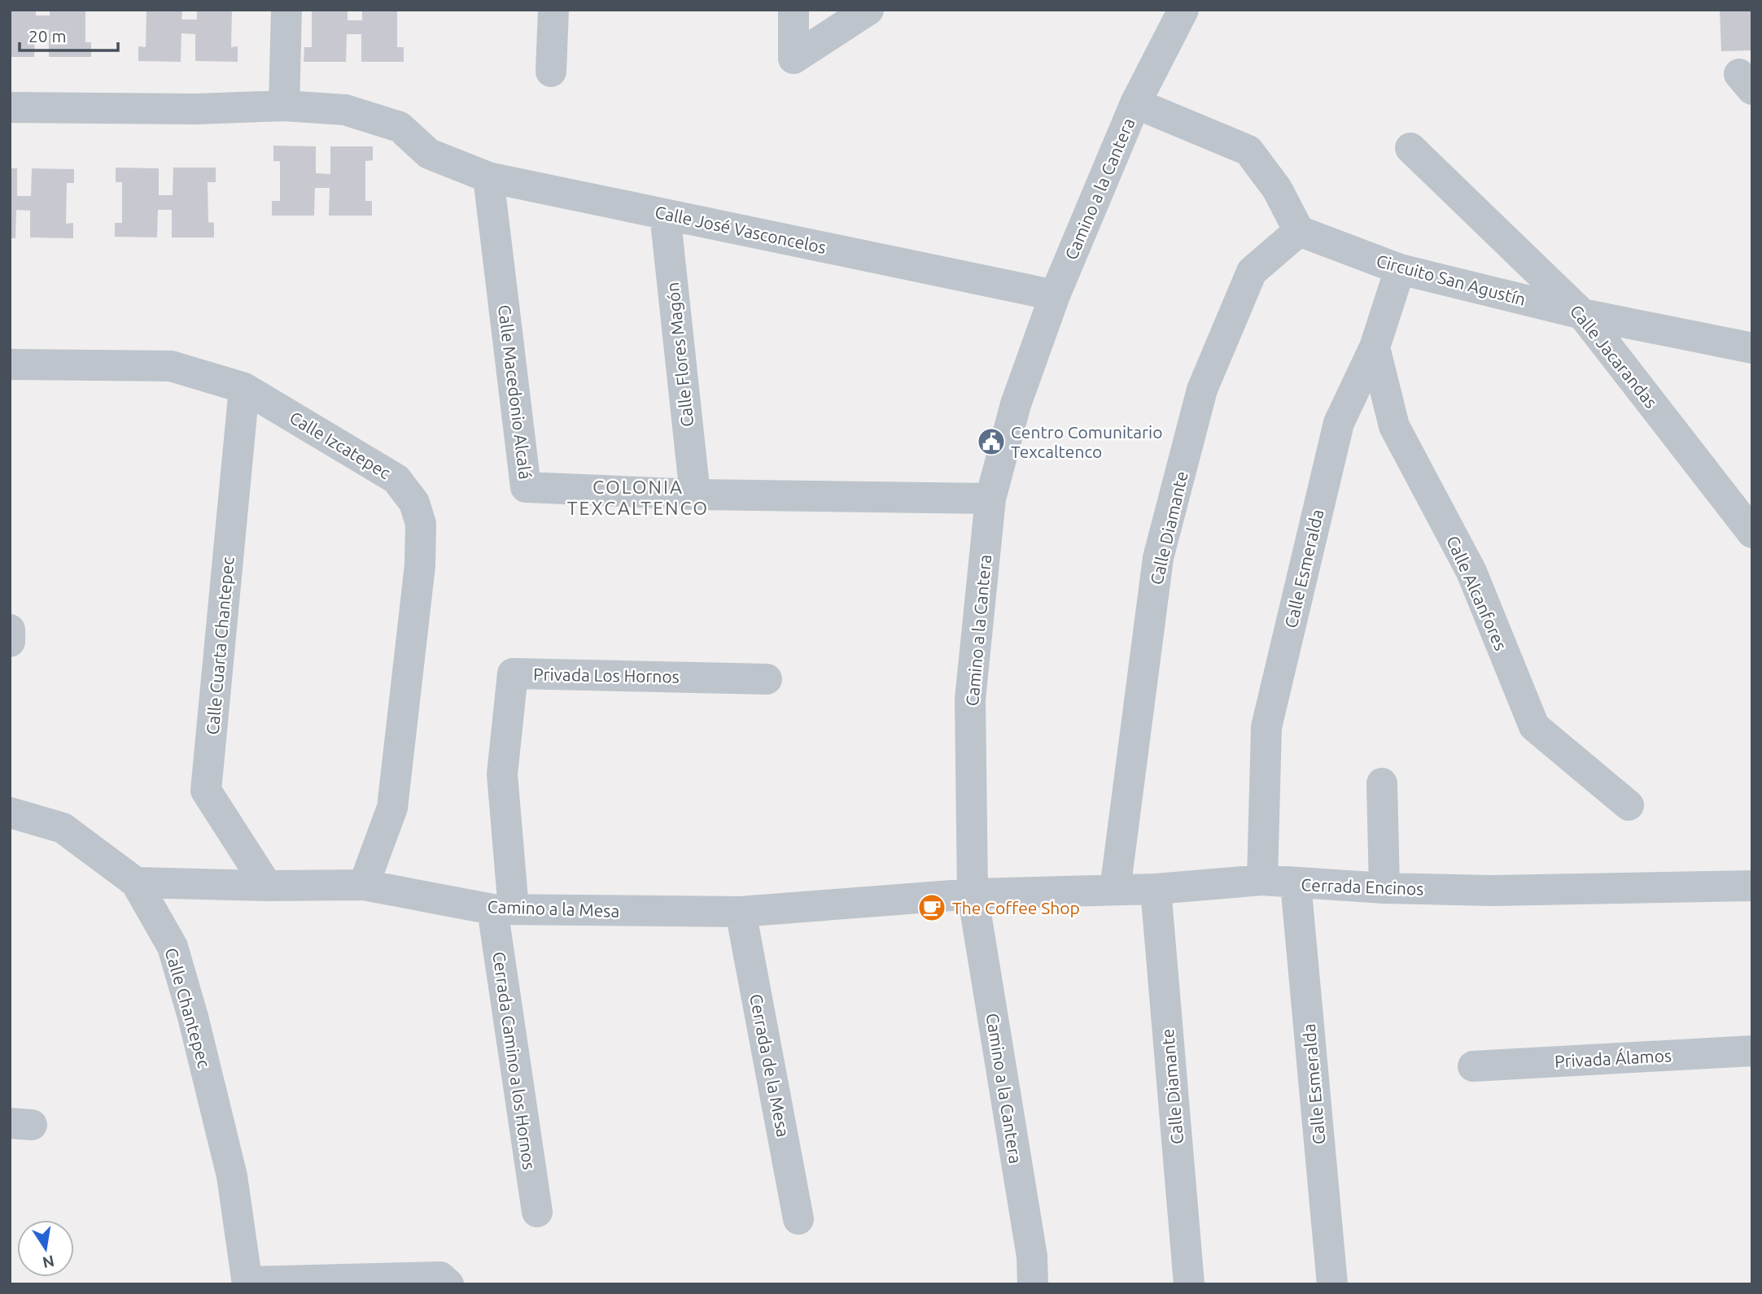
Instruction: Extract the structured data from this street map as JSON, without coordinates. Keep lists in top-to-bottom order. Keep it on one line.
{"streets":{"street":["Camino a la Cantera","Calle José Vasconcelos","Circuito San Agustín","Calle Flores Magón","Calle Jacarandas","Calle Macedonio Alcalá","Calle Izcatepec","Calle Diamante","Calle Esmeralda","Calle Alcanfores","Calle Cuarta Chantepec","Privada Los Hornos","Cerrada Encinos","Camino a la Mesa","Calle Chantepec","Privada Álamos","Cerrada Camino a los Hornos","Cerrada de la Mesa"]},"crossings":[["Camino a la Cantera","Calle José Vasconcelos"],["Camino a la Cantera","Calle Macedonio Alcalá"],["Camino a la Cantera","Cerrada Encinos"],["Camino a la Cantera","Camino a la Mesa"],["Calle José Vasconcelos","Calle Flores Magón"],["Calle José Vasconcelos","Calle Macedonio Alcalá"],["Circuito San Agustín","Calle Jacarandas"],["Circuito San Agustín","Calle Diamante"],["Circuito San Agustín","Calle Esmeralda"],["Calle Flores Magón","Calle Macedonio Alcalá"],["Calle Izcatepec","Calle Cuarta Chantepec"],["Calle Izcatepec","Camino a la Mesa"],["Calle Diamante","Cerrada Encinos"],["Calle Esmeralda","Calle Alcanfores"],["Calle Esmeralda","Cerrada Encinos"],["Calle Cuarta Chantepec","Camino a la Mesa"],["Privada Los Hornos","Camino a la Mesa"],["Privada Los Hornos","Cerrada Camino a los Hornos"],["Cerrada Encinos","Camino a la Mesa"],["Camino a la Mesa","Calle Chantepec"],["Camino a la Mesa","Cerrada Camino a los Hornos"],["Camino a la Mesa","Cerrada de la Mesa"]],"districts":["COLONIA TEXCALTENCO"],"places":{"public building":["Centro Comunitario Texcaltenco"],"cafe":["The Coffee Shop"]},"scale_bar":"20 m","north":"bottom"}
